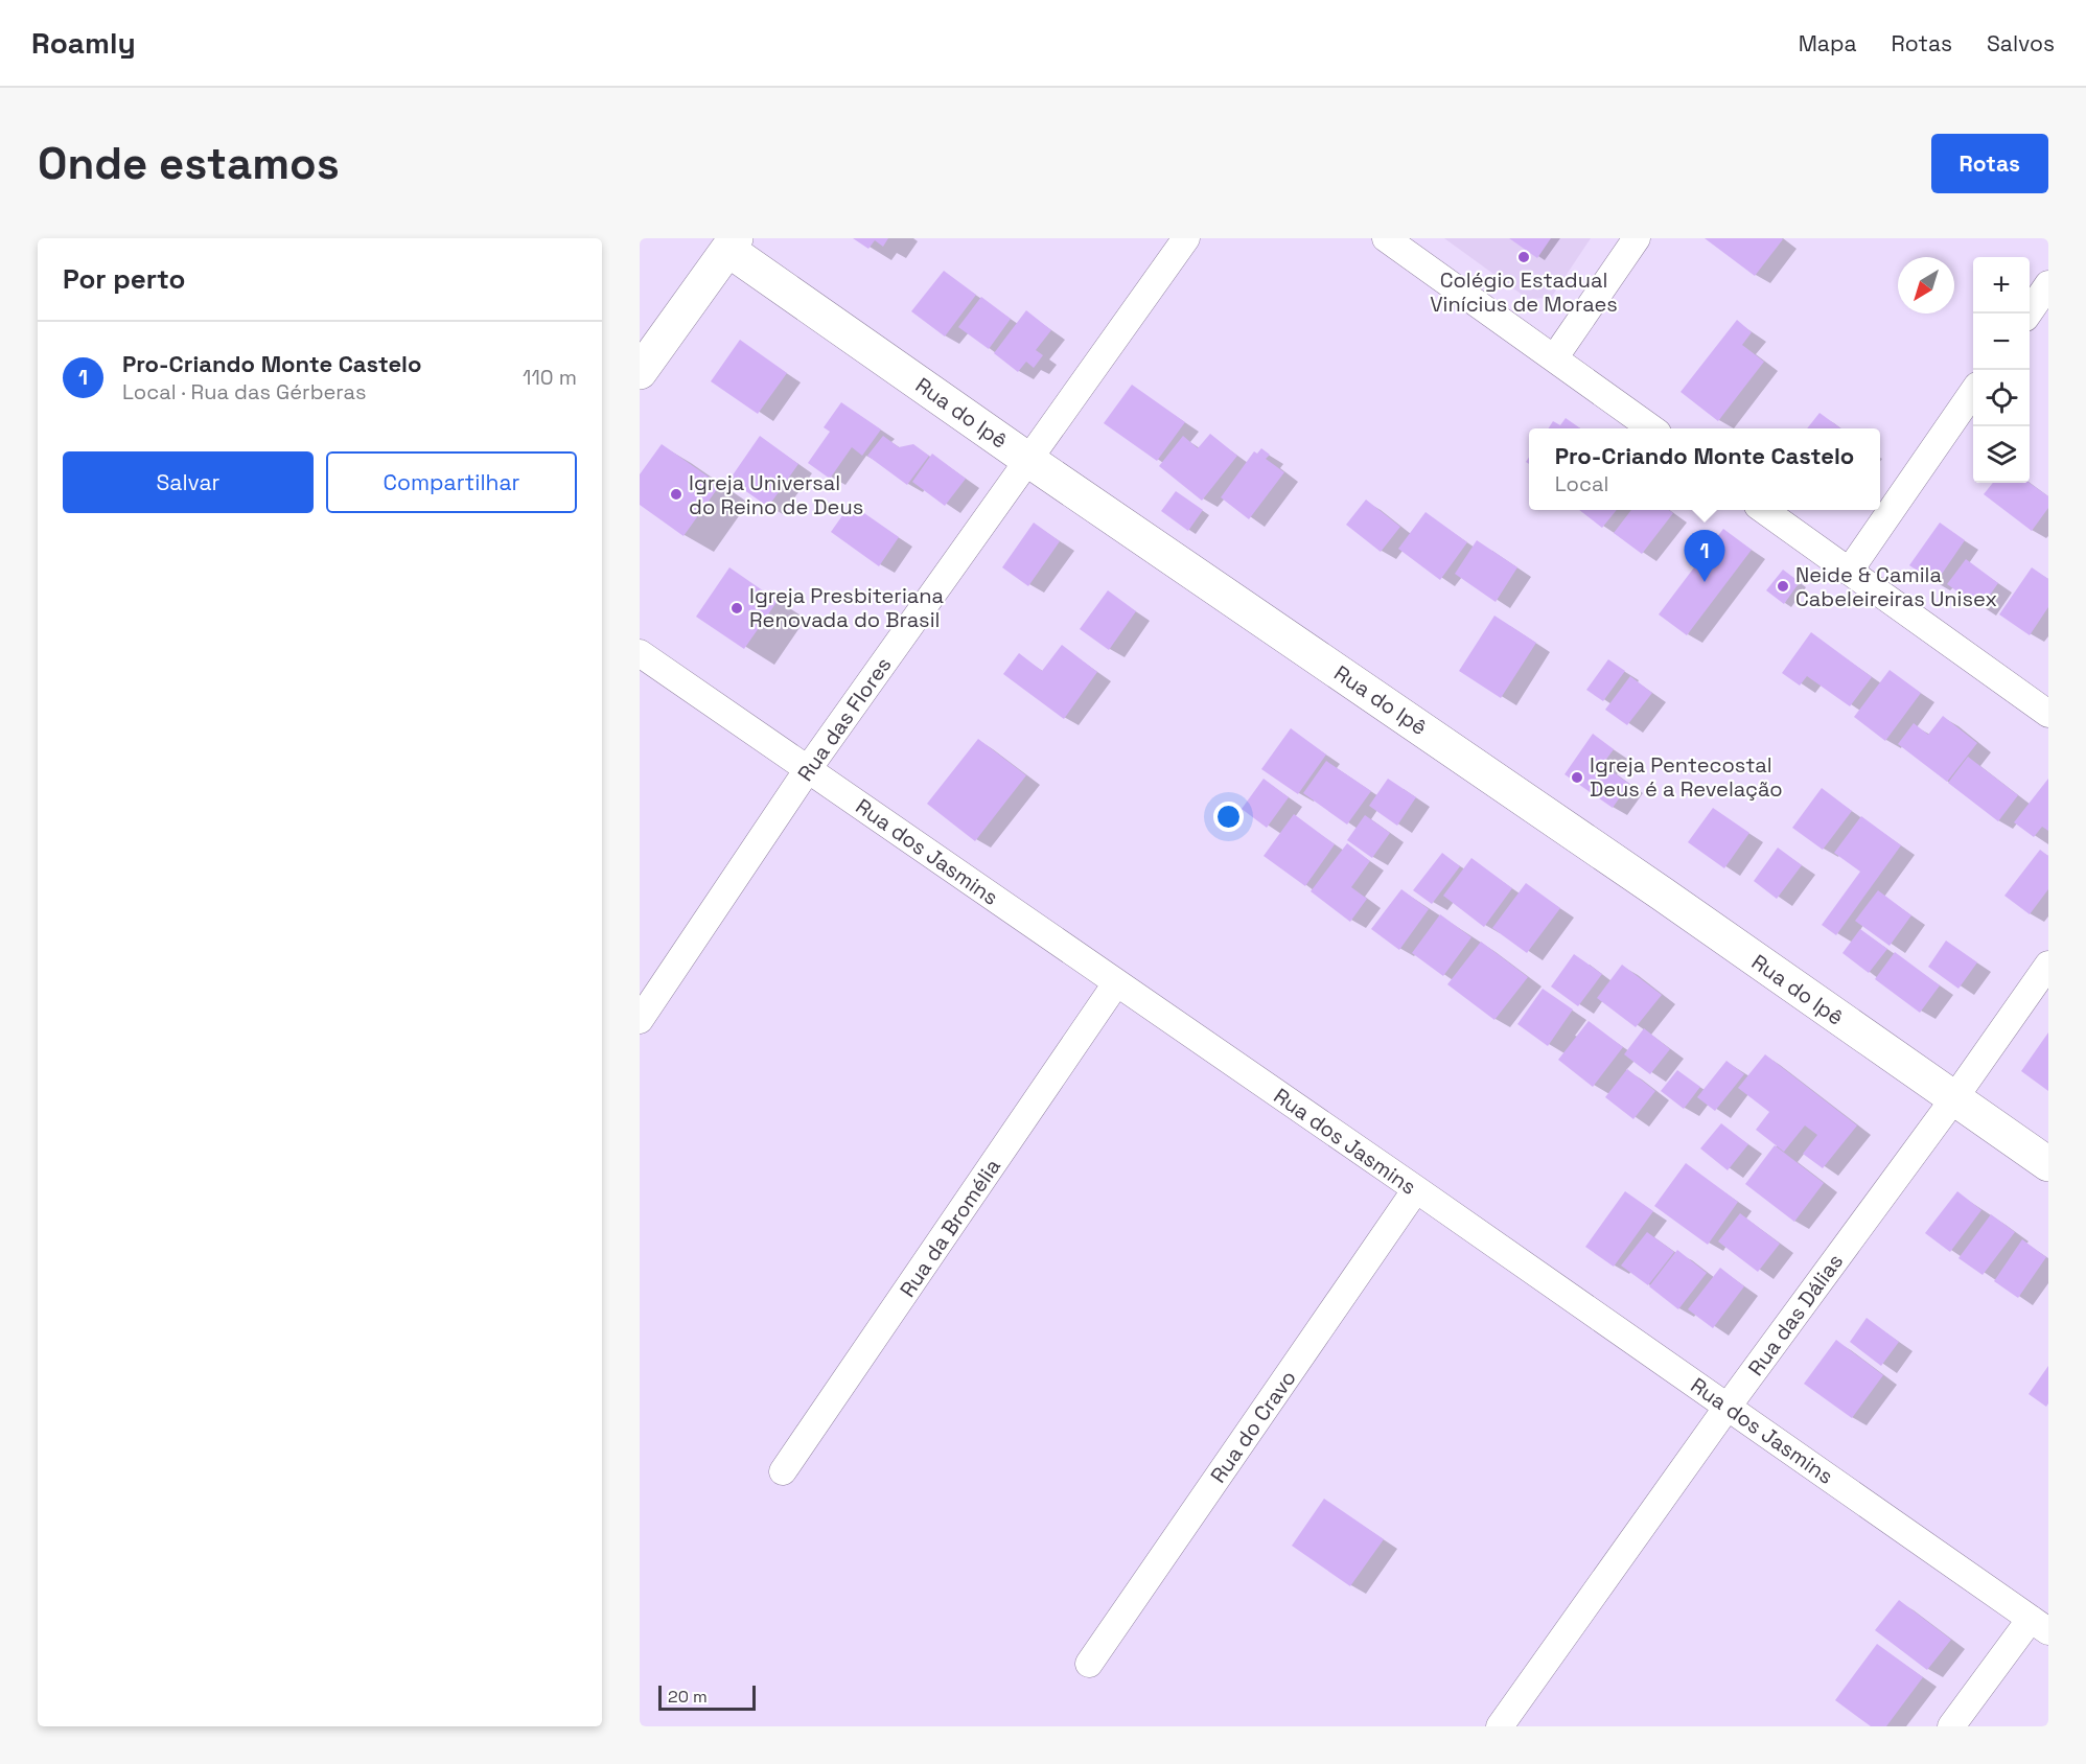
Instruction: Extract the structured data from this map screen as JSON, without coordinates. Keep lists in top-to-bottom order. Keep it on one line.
{"streets":{"street":["Rua do Ipê","Rua das Flores","Rua dos Jasmins","Rua da Bromélia","Rua das Dálias","Rua do Cravo"]},"crossings":[["Rua do Ipê","Rua das Flores"],["Rua do Ipê","Rua das Dálias"],["Rua das Flores","Rua dos Jasmins"],["Rua dos Jasmins","Rua da Bromélia"],["Rua dos Jasmins","Rua das Dálias"],["Rua dos Jasmins","Rua do Cravo"]],"places":["Colégio Estadual Vinícius de Moraes","Igreja Universal do Reino de Deus","Neide & Camila Cabeleireiras Unisex","Igreja Presbiteriana Renovada do Brasil","Igreja Pentecostal Deus é a Revelação"],"scale_bar":"20 m","north":"bottom left","page":{"header":"Roamly","nav":["Mapa","Rotas","Salvos"],"buttons":["Rotas",["Salvar","Compartilhar"]],"title":"Onde estamos","heading":"Por perto","map_buttons":["+","−"],"list":[{"mark":"1","name":"Pro-Criando Monte Castelo","note":"Local · Rua das Gérberas","value":"110 m"}],"popup":["Pro-Criando Monte Castelo","Local"],"pins":"1","scale":"20 m"}}
